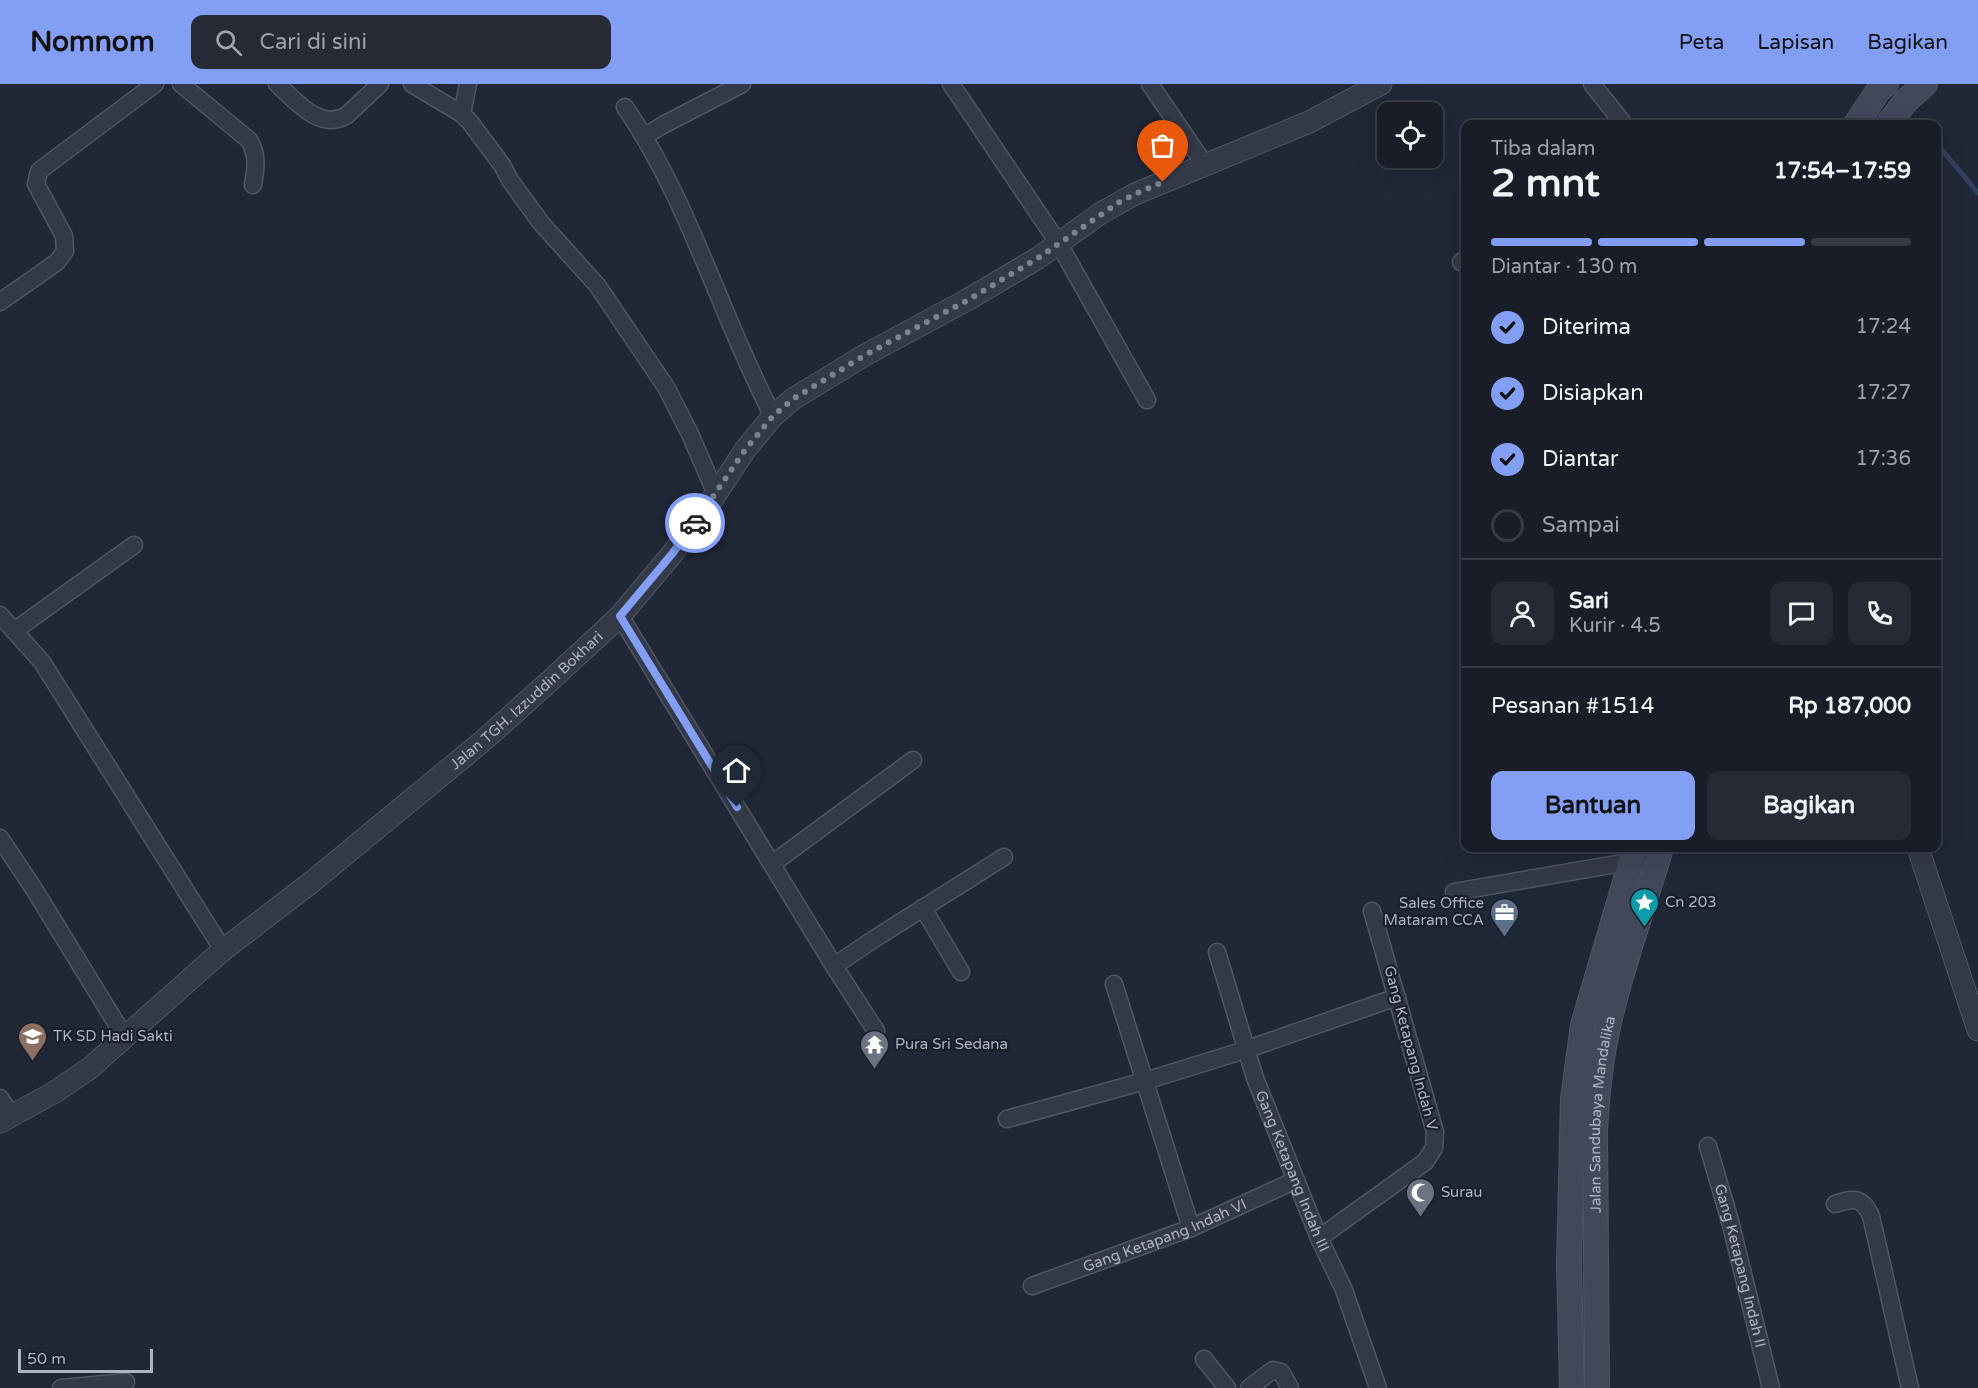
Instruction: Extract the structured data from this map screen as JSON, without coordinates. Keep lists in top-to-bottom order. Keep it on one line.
{"streets":{"main road":["Jalan Sandubaya Mandalika"],"street":["Jalan TGH. Izzuddin Bokhari","Gang Ketapang Indah V","Gang Ketapang Indah III","Gang Ketapang Indah VI","Gang Ketapang Indah II"]},"crossings":[["Gang Ketapang Indah V","Gang Ketapang Indah III"],["Gang Ketapang Indah III","Gang Ketapang Indah VI"]],"places":{"place":["Cn 203"],"office":["Sales Office Mataram CCA"],"school or university":["TK SD Hadi Sakti"],"temple":["Pura Sri Sedana"],"mosque":["Surau"]},"scale_bar":"50 m","page":{"header":"Nomnom","search":"Cari di sini","nav":["Peta","Lapisan","Bagikan"],"heading":["2 mnt","Tiba dalam","17:54–17:59"],"panel":["Sari","Kurir · 4.5","Pesanan #1514","Rp 187,000"],"bar":"Diantar · 130 m","list":[["Diterima","17:24"],["Disiapkan","17:27"],["Diantar","17:36"],"Sampai"],"buttons":["Bantuan","Bagikan"],"scale":"50 m"}}
